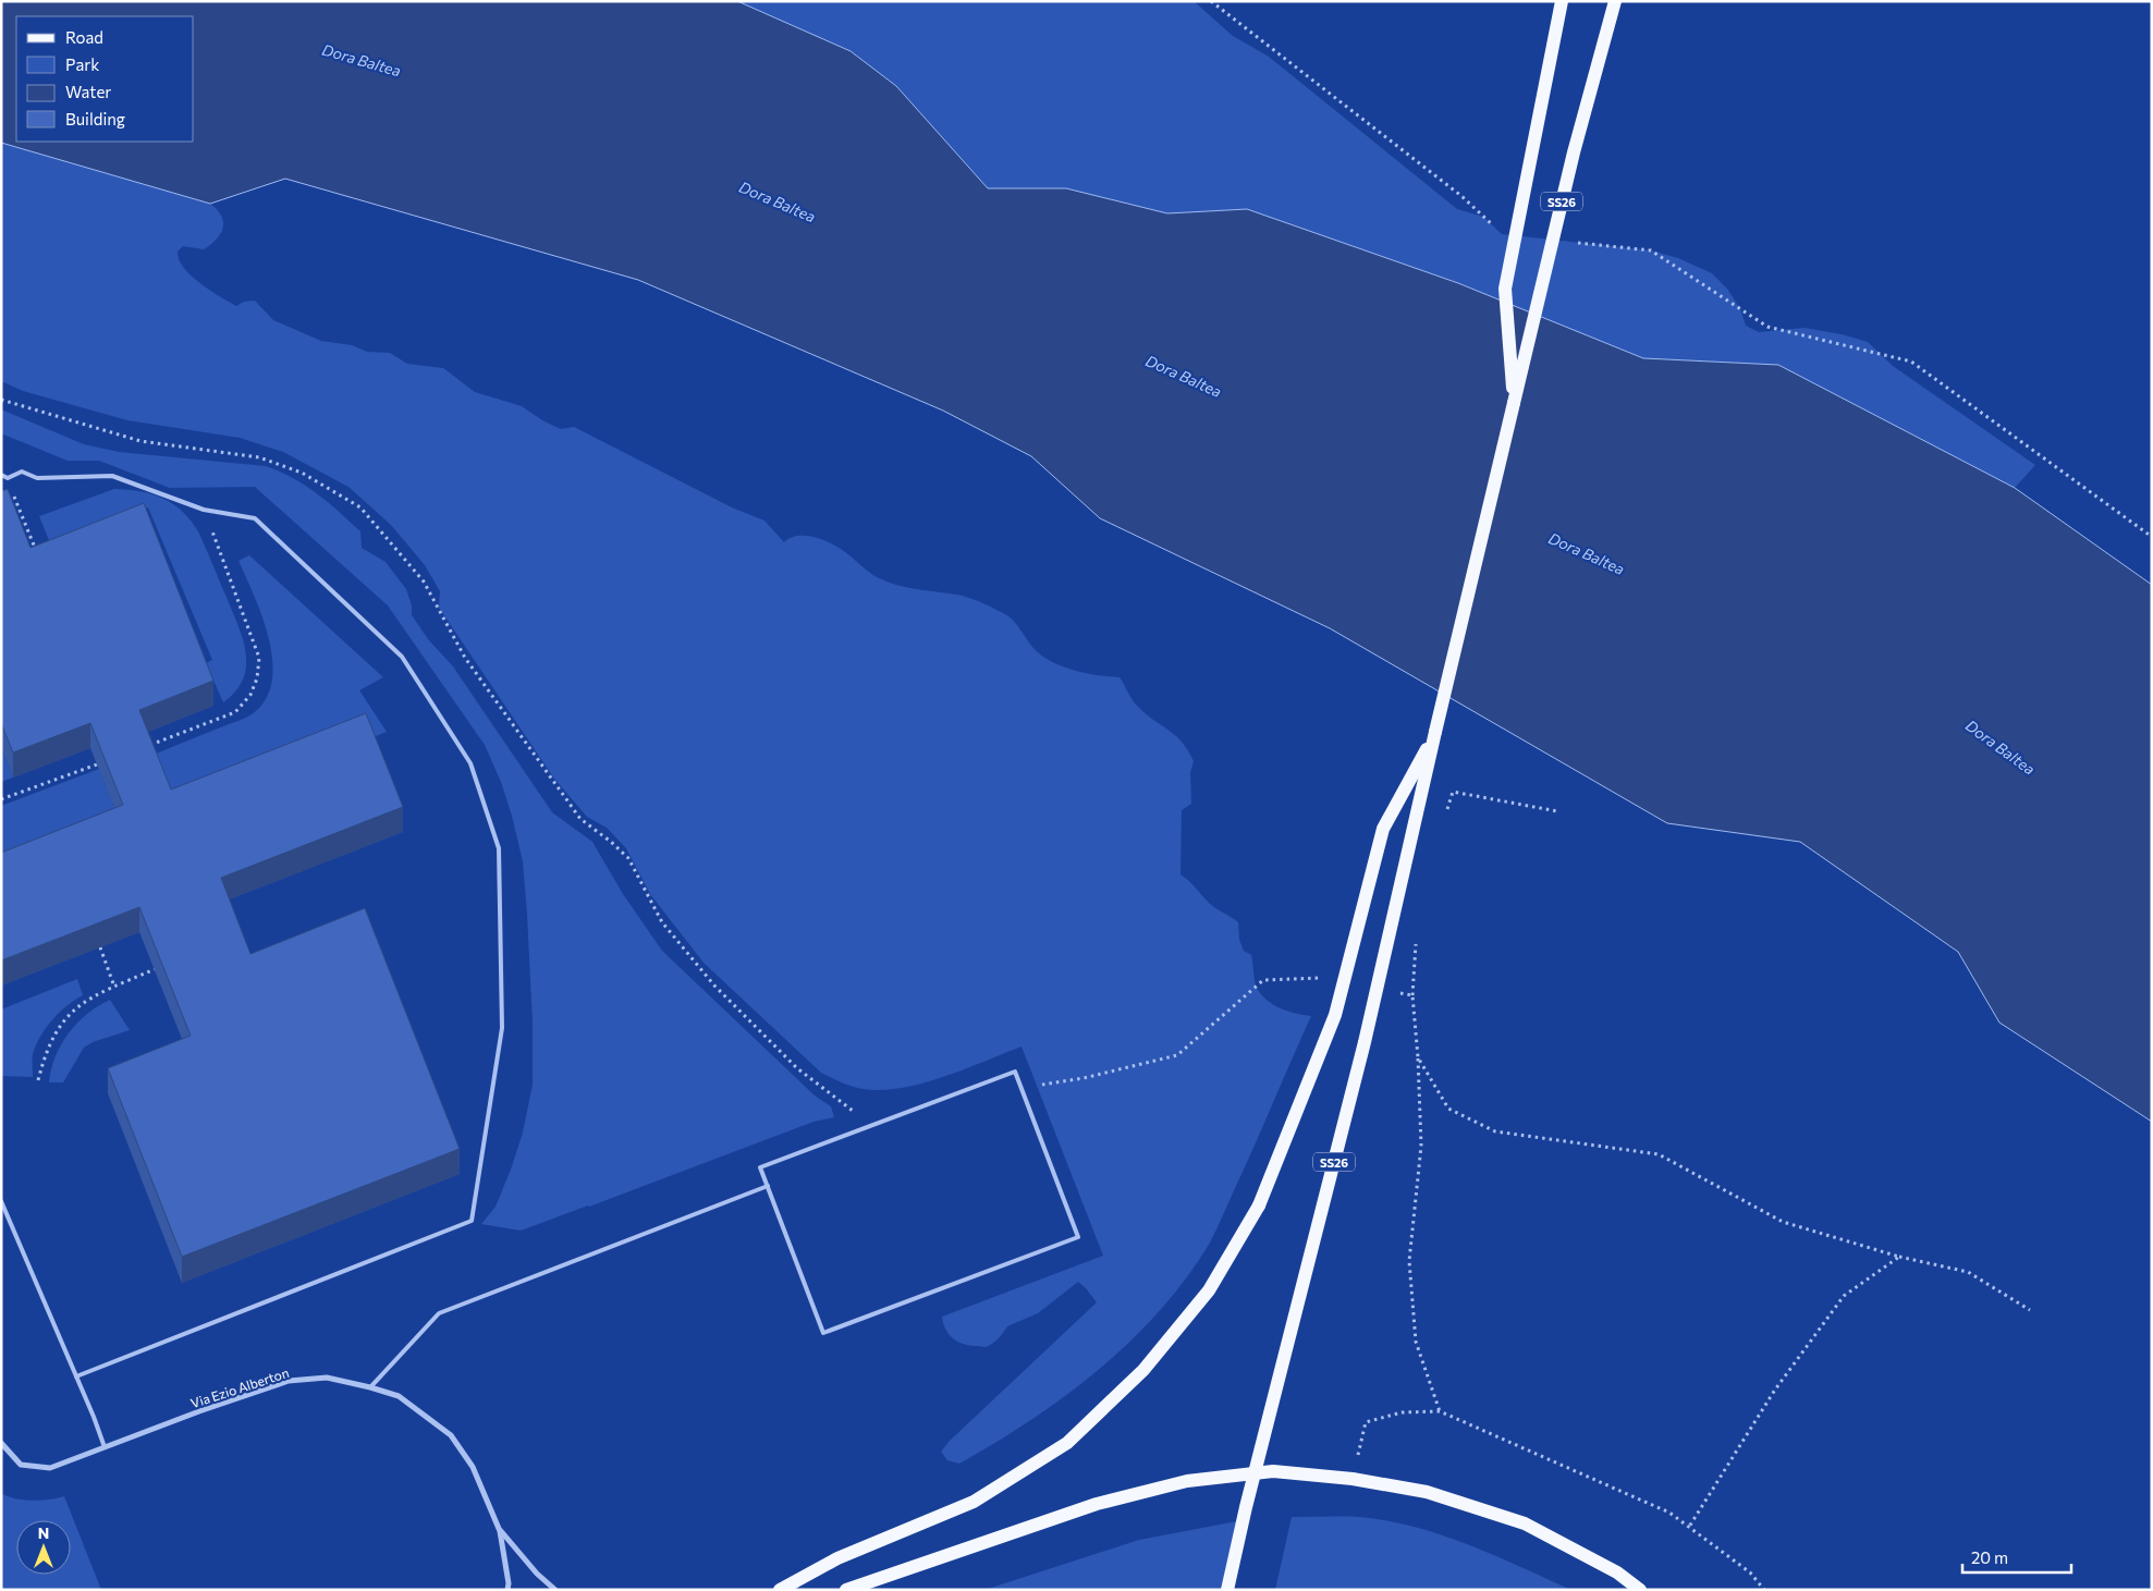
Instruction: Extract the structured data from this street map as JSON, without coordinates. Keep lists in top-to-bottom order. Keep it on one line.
{"streets":{"main road":["SS26"],"street":["Via Ezio Alberton"]},"water":["Dora Baltea"],"legend":["Road","Park","Water","Building"],"scale_bar":"20 m","north":"top"}
